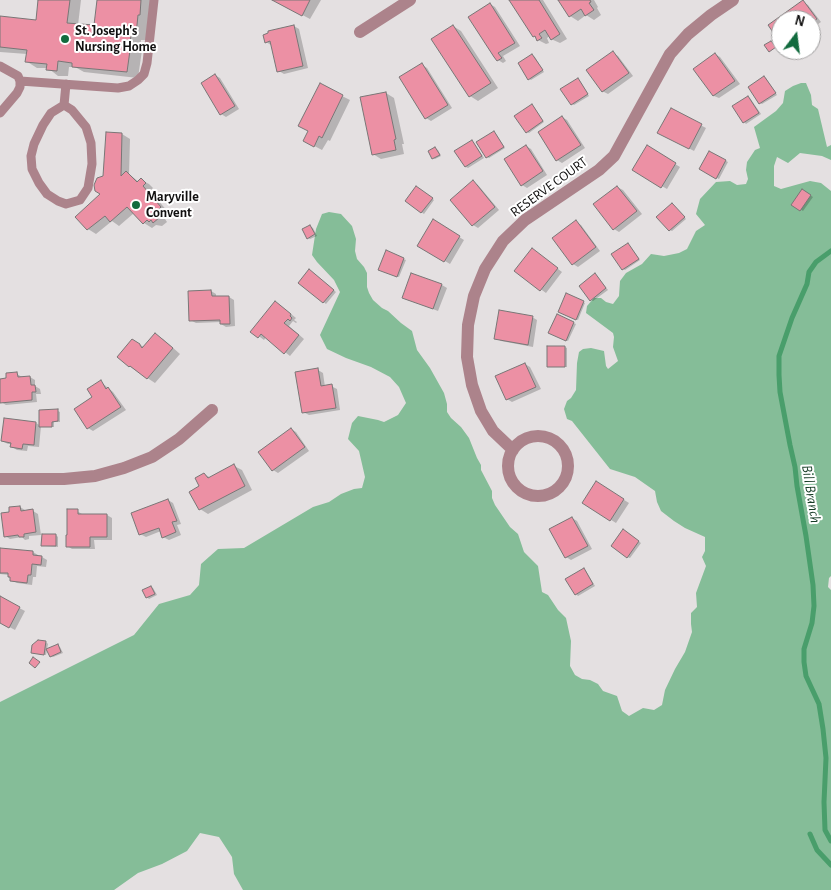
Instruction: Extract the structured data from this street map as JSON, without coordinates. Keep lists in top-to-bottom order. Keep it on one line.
{"streets":{"street":["RESERVE COURT"]},"water":["Bill Branch"],"places":["St. Joseph's Nursing Home","Maryville Convent"],"north":"top"}
